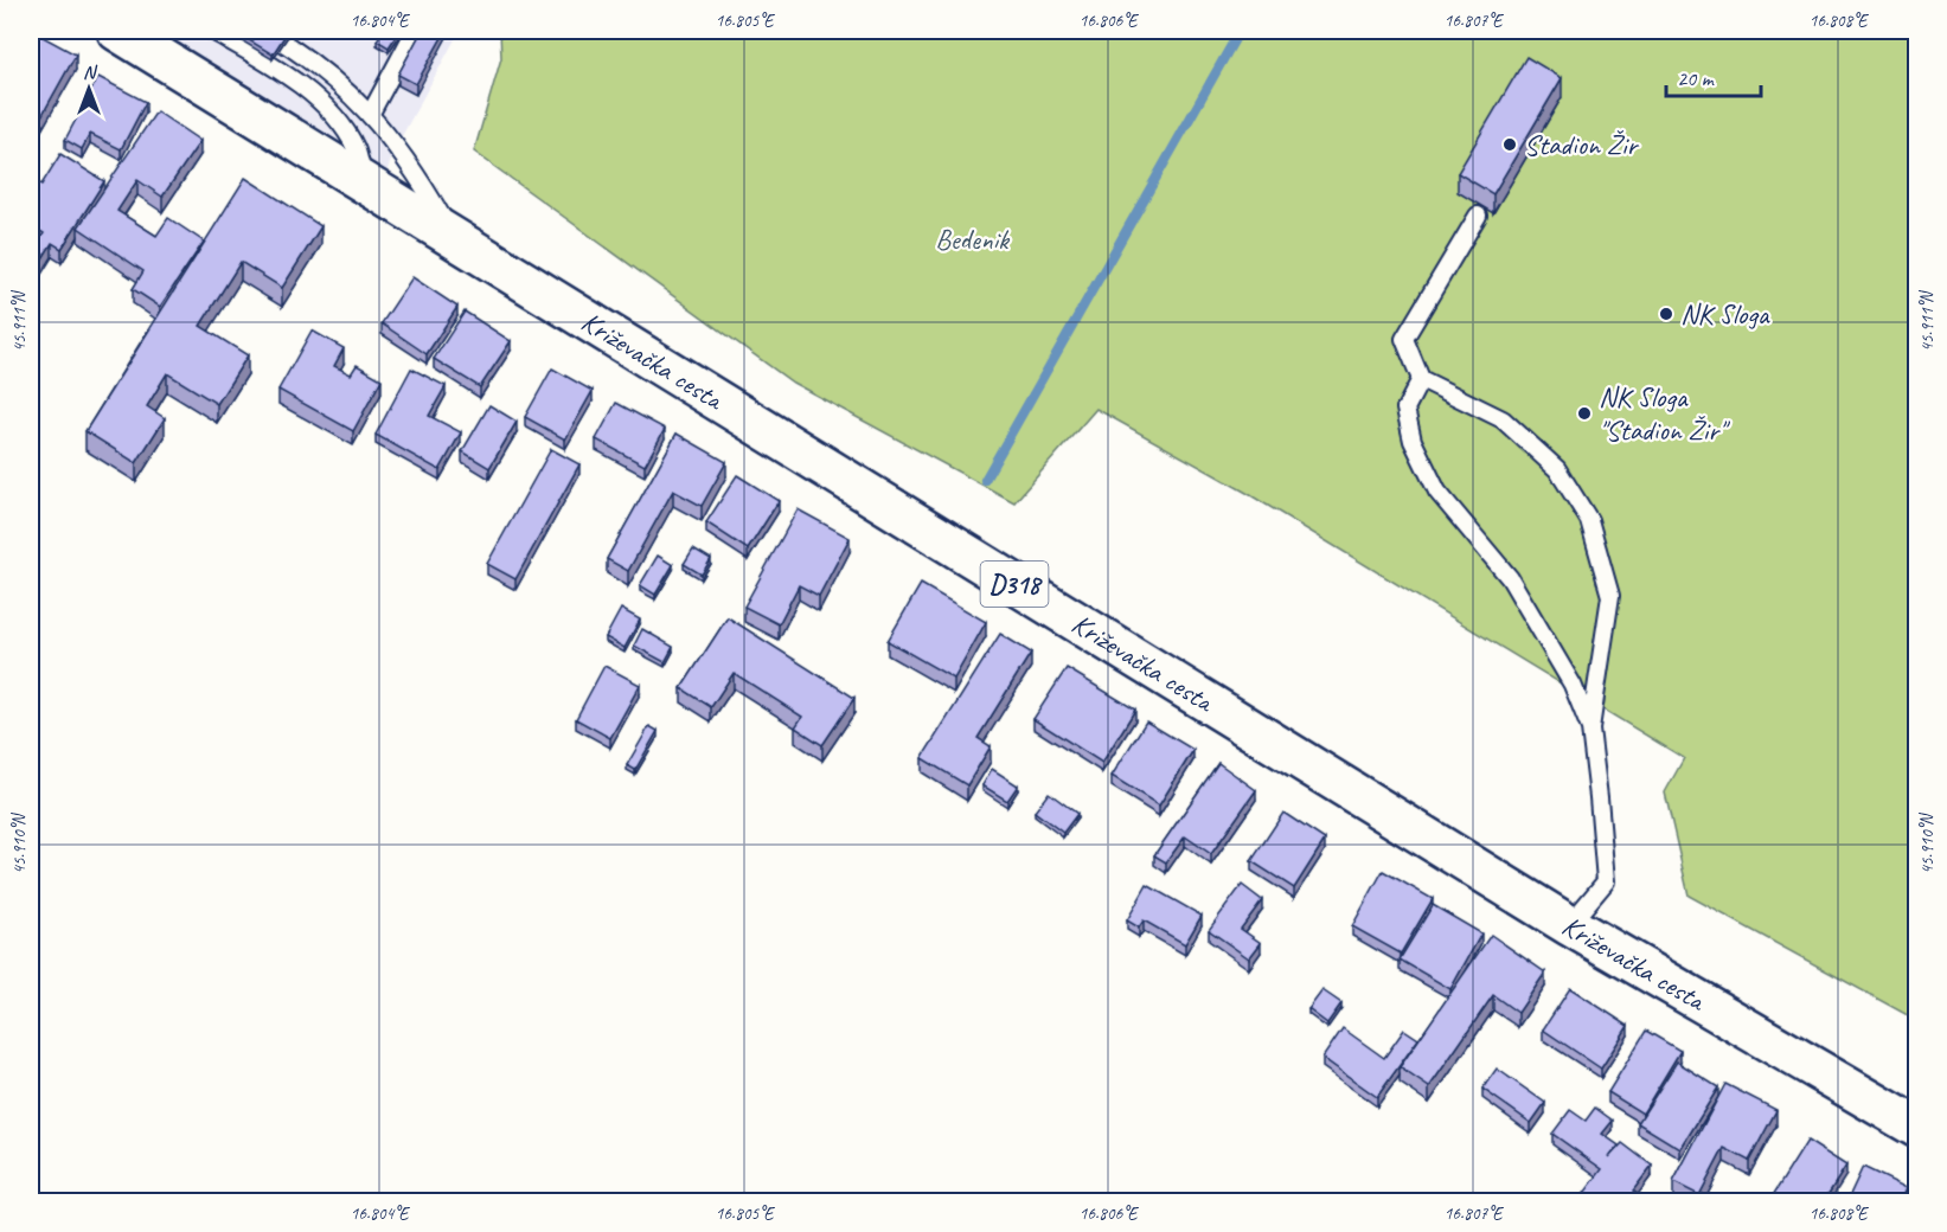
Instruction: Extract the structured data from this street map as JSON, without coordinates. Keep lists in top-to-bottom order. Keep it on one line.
{"streets":{"main road":["Križevačka cesta","D318"]},"parks":["Bedenik"],"places":["Stadion Žir","NK Sloga","NK Sloga \"Stadion Žir\""],"scale_bar":"20 m","north":"top","coordinates":["16.804°E","16.805°E","16.806°E","16.807°E","16.808°E","45.911°N","45.910°N"]}
